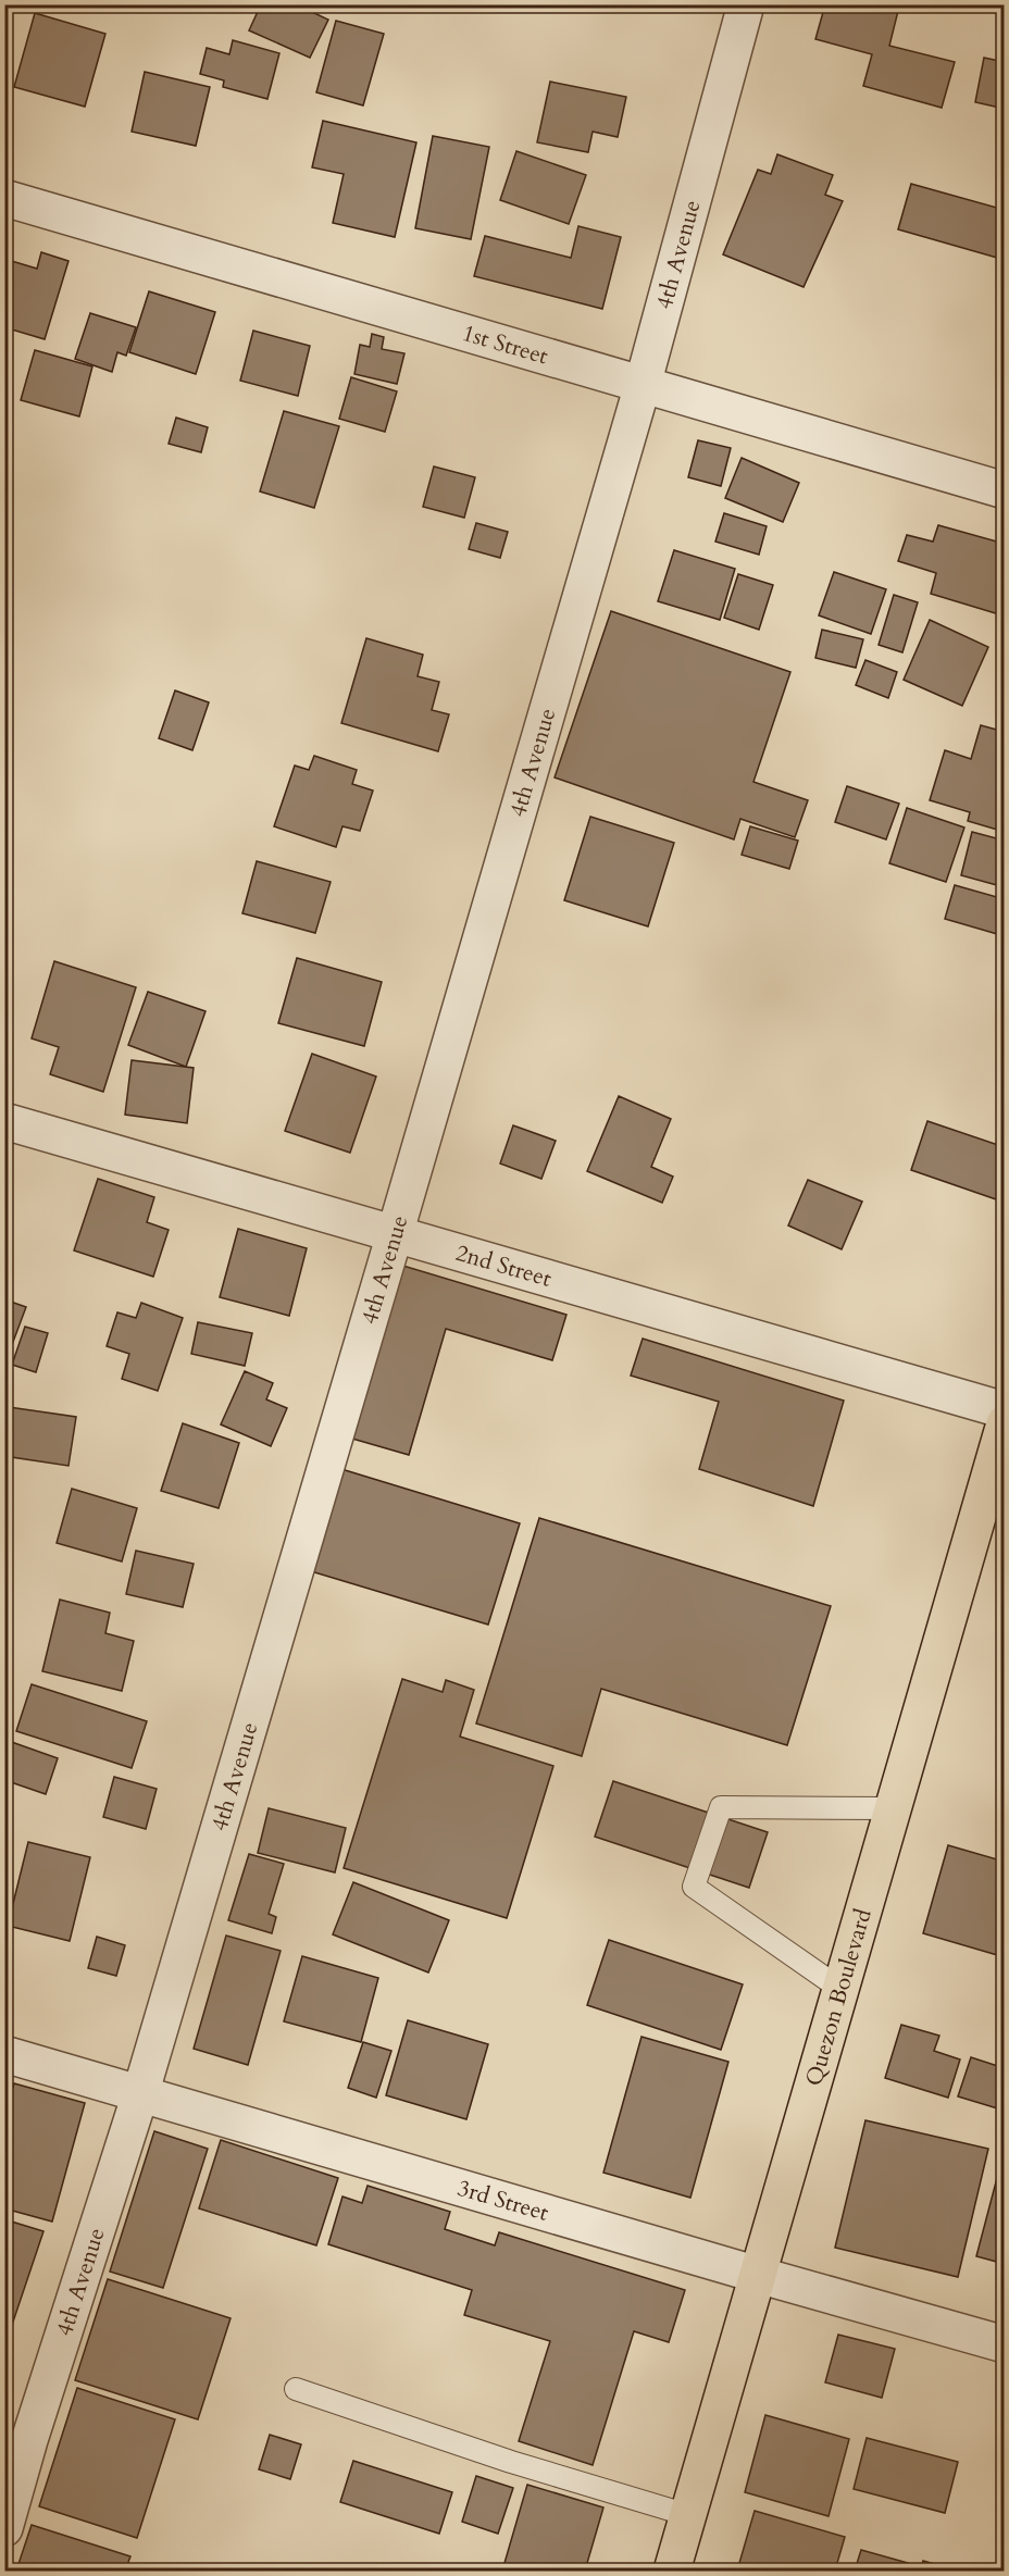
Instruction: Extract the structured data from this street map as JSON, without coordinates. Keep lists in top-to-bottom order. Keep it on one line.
{"streets":{"highway":["Quezon Boulevard"],"street":["4th Avenue","1st Street","2nd Street","3rd Street"]},"crossings":[["4th Avenue","1st Street"],["4th Avenue","2nd Street"],["4th Avenue","3rd Street"],["Quezon Boulevard","3rd Street"]]}
